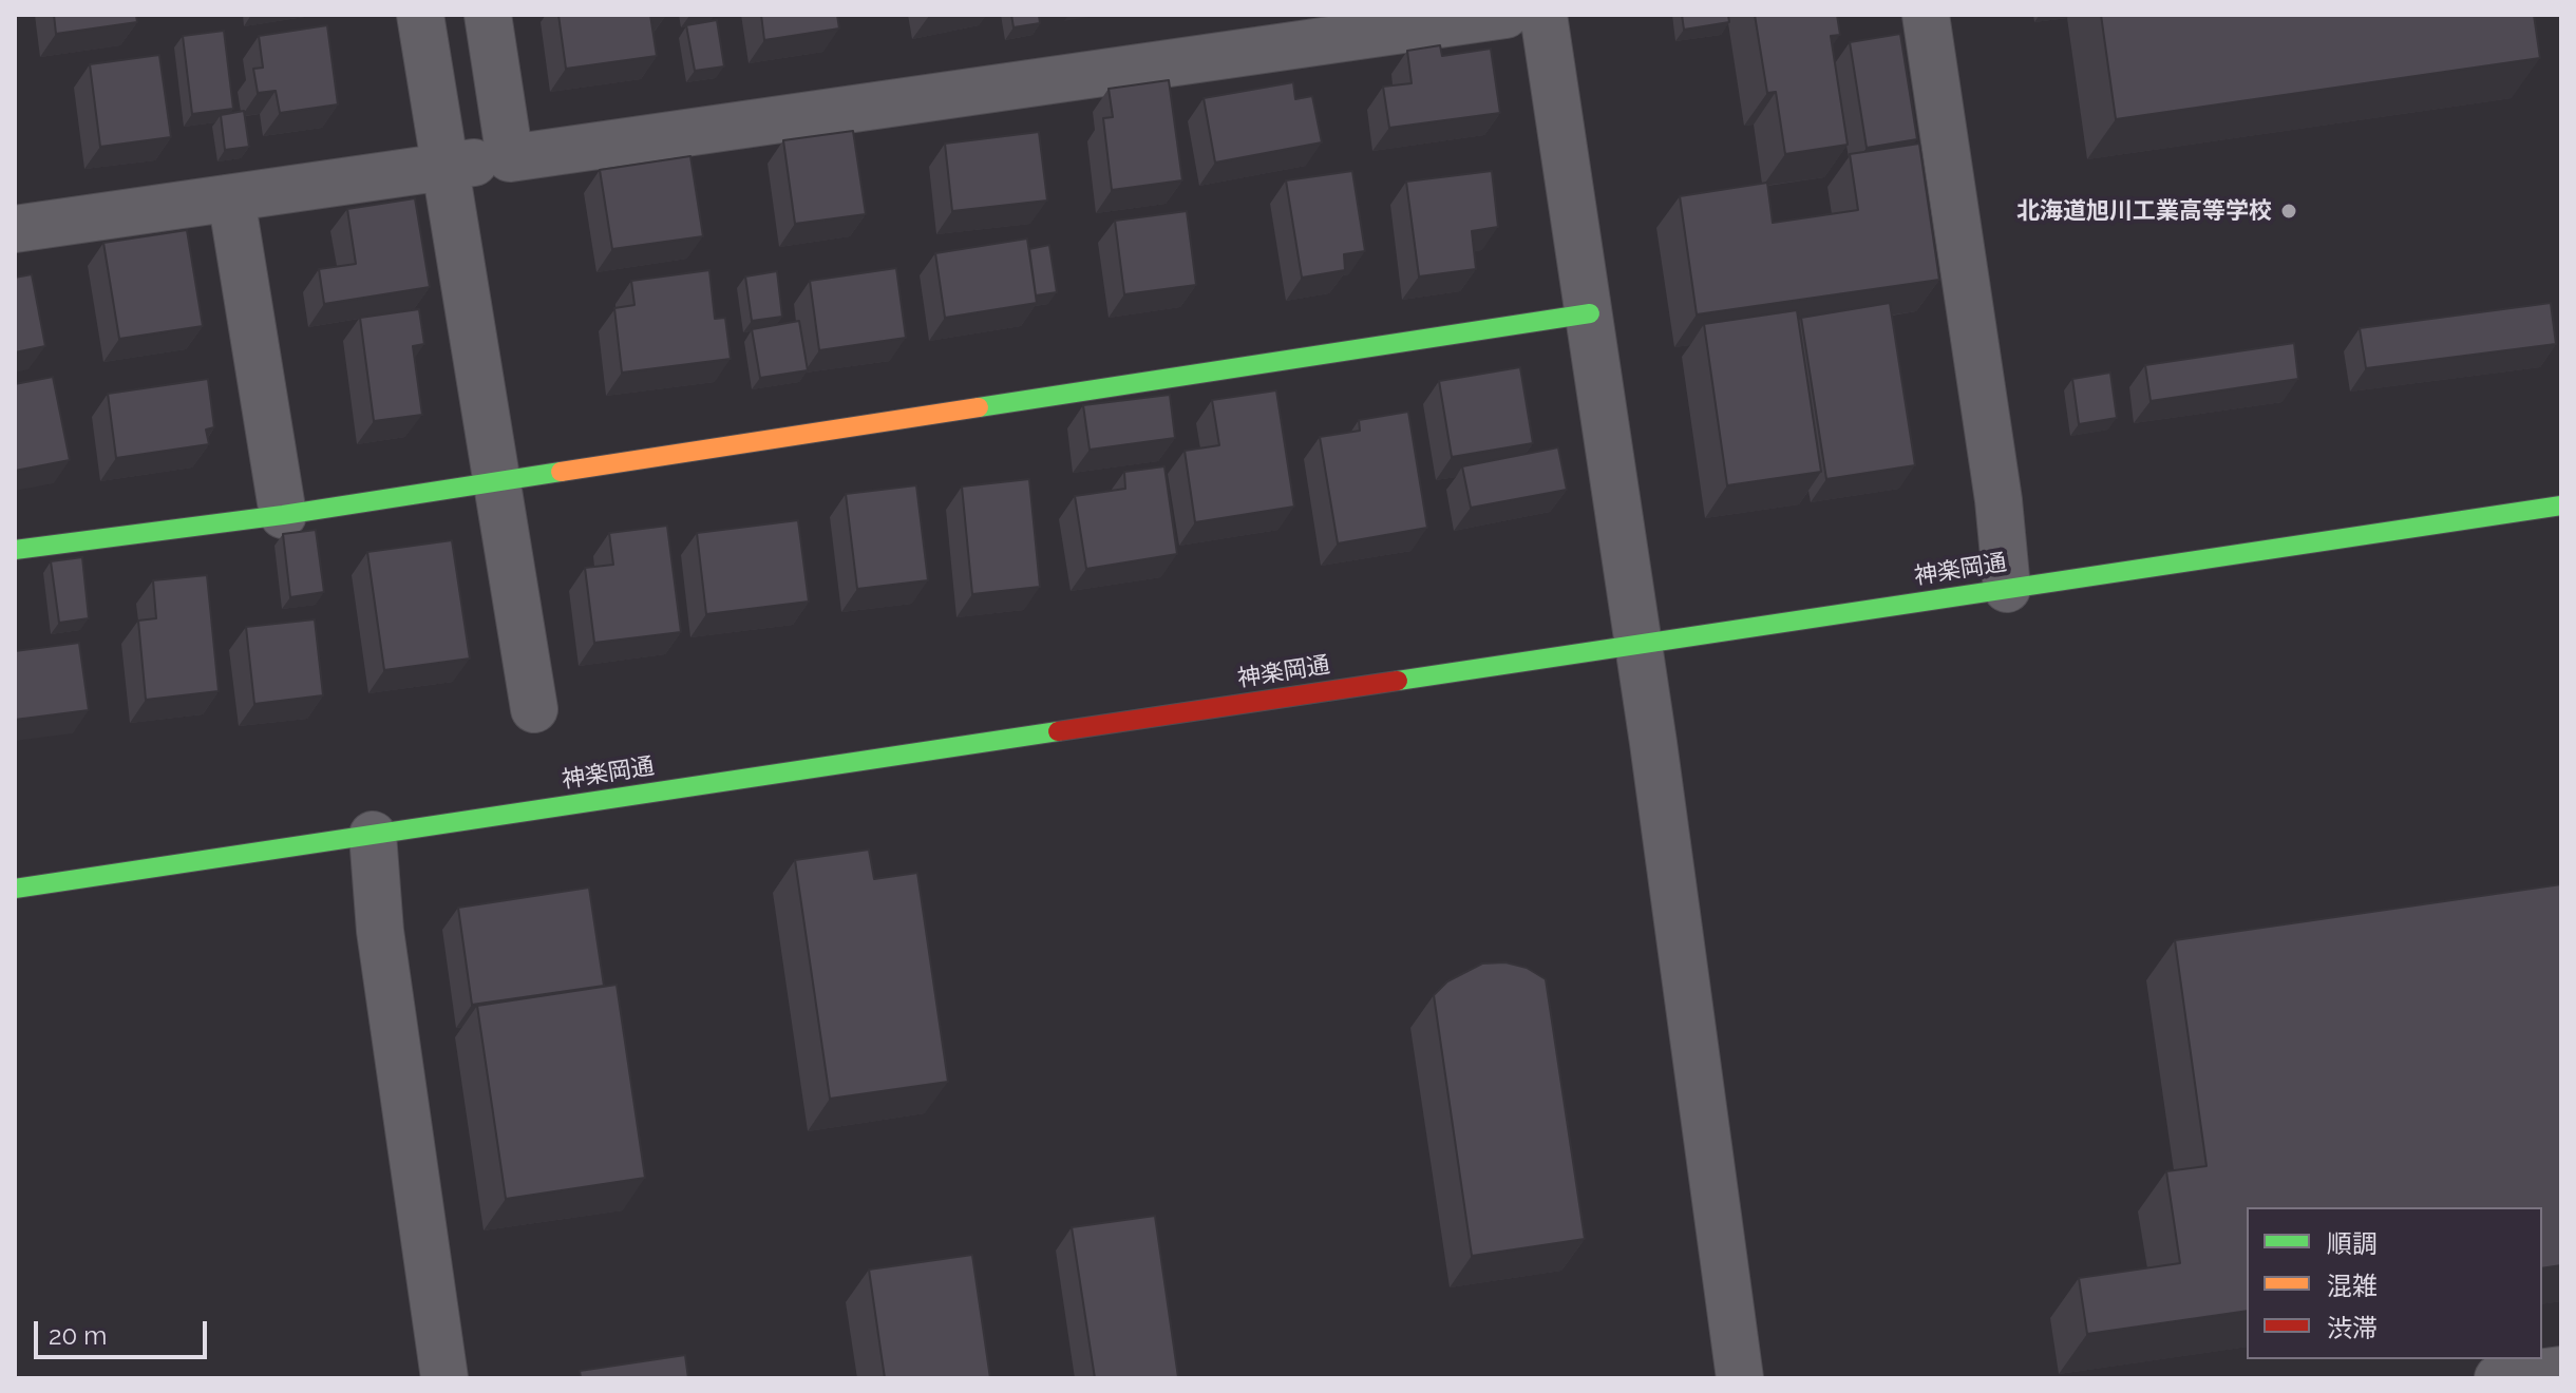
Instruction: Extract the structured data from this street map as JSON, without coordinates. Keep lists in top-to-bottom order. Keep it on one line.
{"streets":{"street":["神楽岡通"]},"places":["北海道旭川工業高等学校"],"legend":["順調","混雑","渋滞"],"scale_bar":"20 m"}
